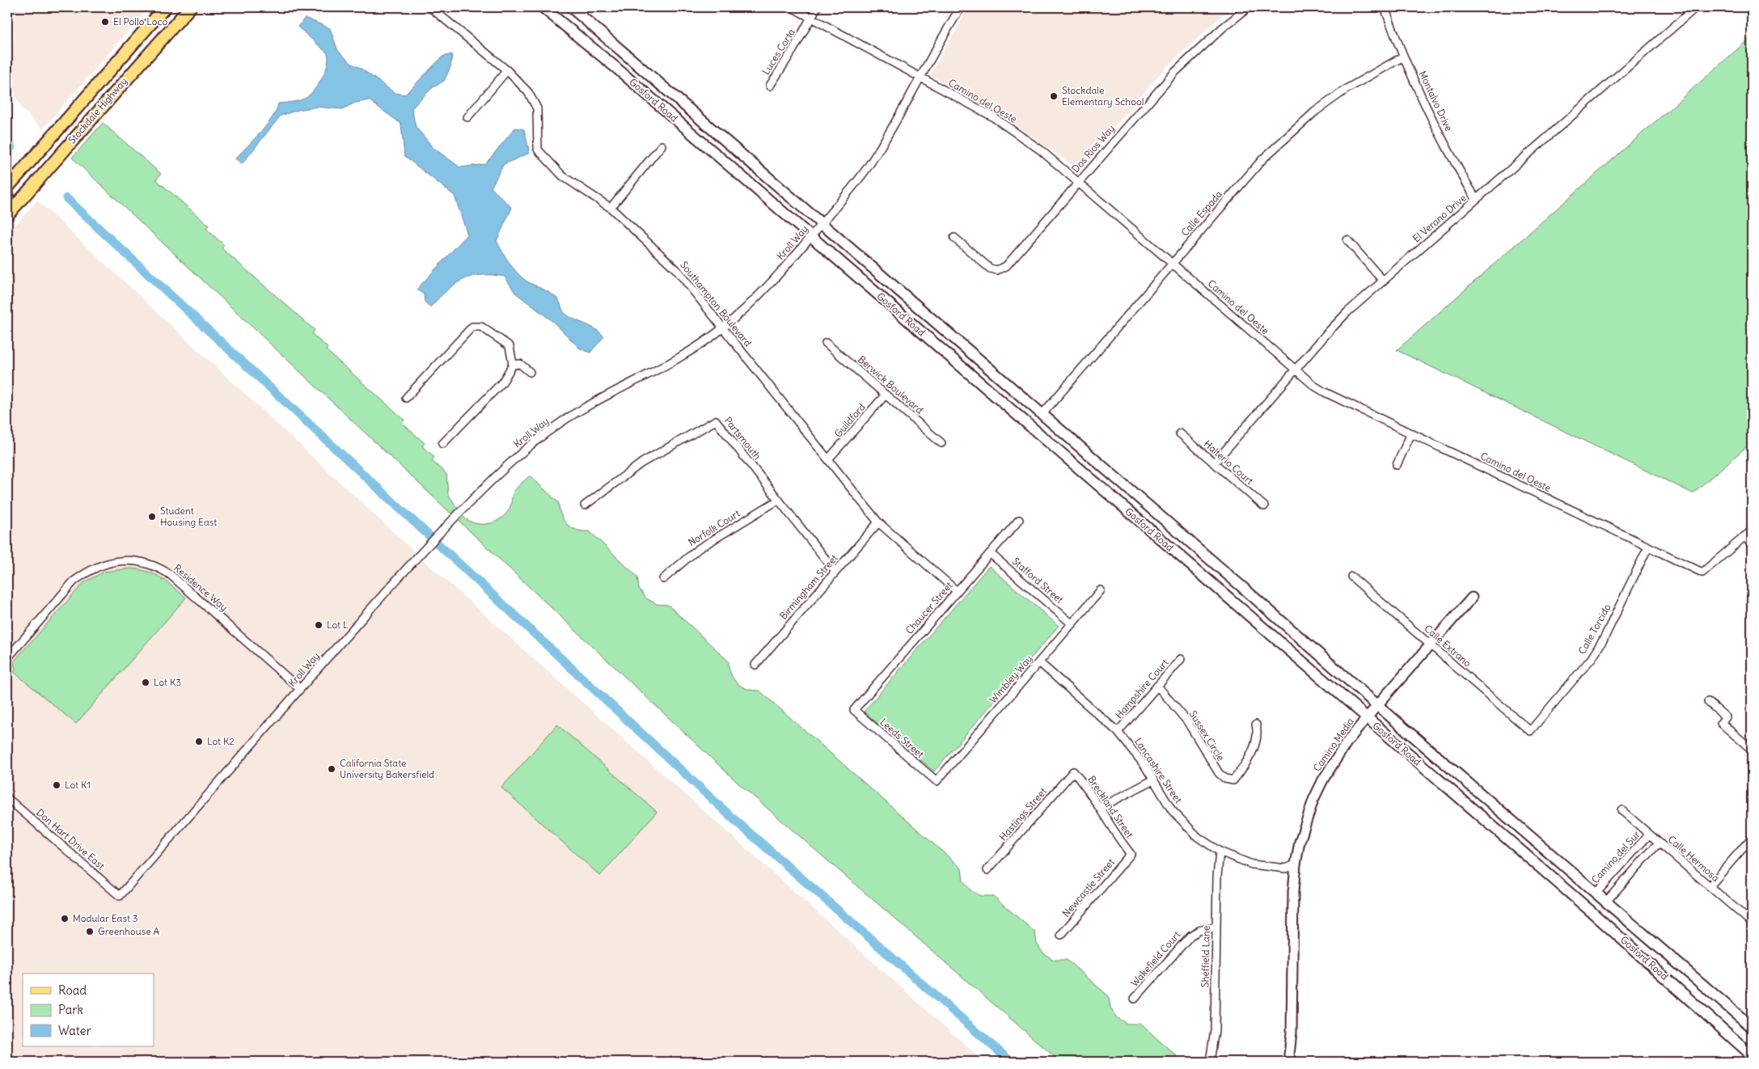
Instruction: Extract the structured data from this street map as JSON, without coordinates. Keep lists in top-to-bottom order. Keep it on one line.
{"streets":{"main road":["Gosford Road","Stockdale Highway"],"street":["Luces Corta","Camino del Oeste","Montalvo Drive","Dos Rios Way","Calle Espada","El Verano Drive","Kroll Way","Southampton Boulevard","Berwick Boulevard","Guildford","Partsmouth","Halterio Court","Norfolk Court","Stafford Street","Birmingham Street","Residence Way","Chaucer Street","Calle Torcido","Calle Extrano","Wimbley Way","Hampshire Court","Sussex Circle","Leeds Street","Camino Media","Lancashire Street","Breckland Street","Hastings Street","Don Hart Drive East","Camino del Sur","Calle Hermosa","Newcastle Street","Sheffield Lane","Wakefield Court"]},"crossings":[["Luces Corta","Camino del Oeste"],["Gosford Road","Calle Espada"],["Gosford Road","Kroll Way"],["Gosford Road","Camino Media"],["Gosford Road","Camino del Sur"],["Camino del Oeste","Dos Rios Way"],["Camino del Oeste","Calle Espada"],["Camino del Oeste","El Verano Drive"],["Camino del Oeste","Kroll Way"],["Camino del Oeste","Calle Torcido"],["Montalvo Drive","Calle Espada"],["Montalvo Drive","El Verano Drive"],["El Verano Drive","Halterio Court"],["Kroll Way","Southampton Boulevard"],["Kroll Way","Residence Way"],["Kroll Way","Don Hart Drive East"],["Southampton Boulevard","Guildford"],["Southampton Boulevard","Birmingham Street"],["Southampton Boulevard","Chaucer Street"],["Berwick Boulevard","Guildford"],["Partsmouth","Norfolk Court"],["Partsmouth","Birmingham Street"],["Stafford Street","Chaucer Street"],["Stafford Street","Wimbley Way"],["Chaucer Street","Leeds Street"],["Calle Torcido","Calle Extrano"],["Calle Extrano","Camino Media"],["Wimbley Way","Leeds Street"],["Wimbley Way","Lancashire Street"],["Hampshire Court","Sussex Circle"],["Hampshire Court","Lancashire Street"],["Camino Media","Lancashire Street"],["Lancashire Street","Sheffield Lane"],["Breckland Street","Hastings Street"],["Breckland Street","Newcastle Street"],["Camino del Sur","Calle Hermosa"],["Sheffield Lane","Wakefield Court"]],"places":["El Pollo Loco","Stockdale Elementary School","Student Housing East","Lot L","Lot K3","Lot K2","California State University Bakersfield","Lot K1","Modular East 3","Greenhouse A"],"legend":["Road","Park","Water"]}
